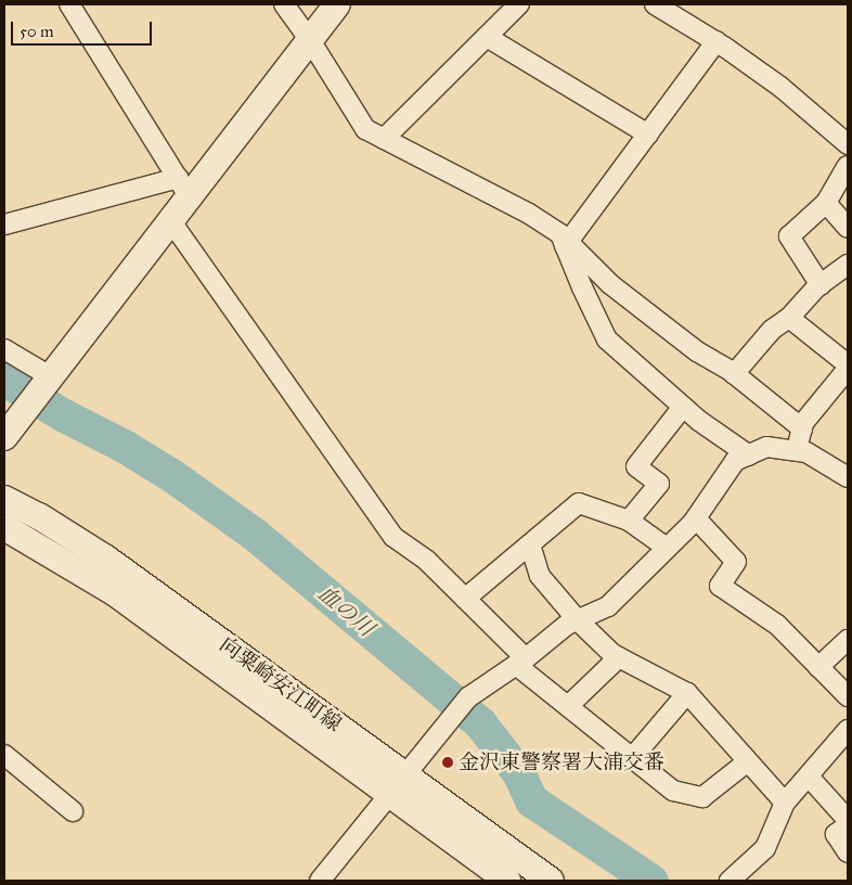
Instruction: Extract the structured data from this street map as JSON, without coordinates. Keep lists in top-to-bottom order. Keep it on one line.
{"streets":{"main road":["向粟崎安江町線"]},"water":["血の川"],"places":["金沢東警察署大浦交番"],"scale_bar":"50 m"}
